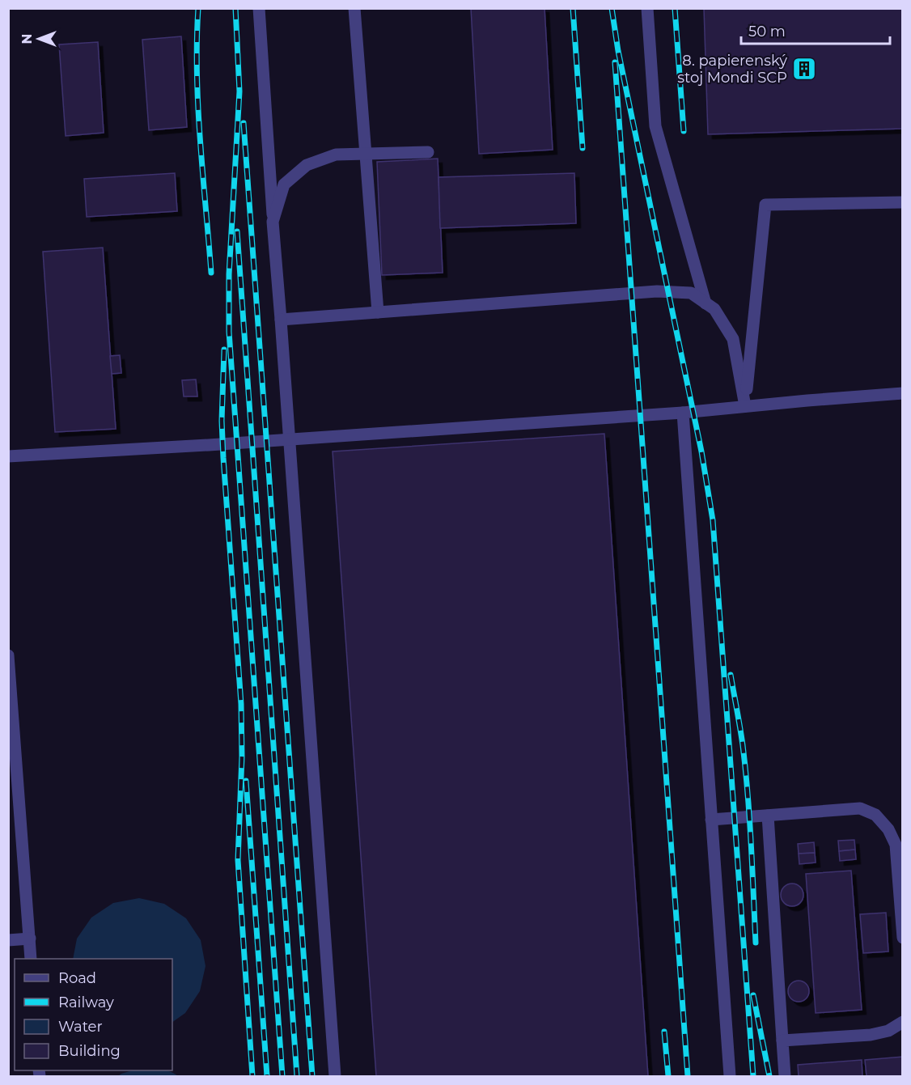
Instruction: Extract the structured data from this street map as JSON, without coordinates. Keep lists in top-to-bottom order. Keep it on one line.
{"places":{"building":["8. papierenský stoj Mondi SCP"]},"legend":["Road","Railway","Water","Building"],"scale_bar":"50 m","north":"left"}
